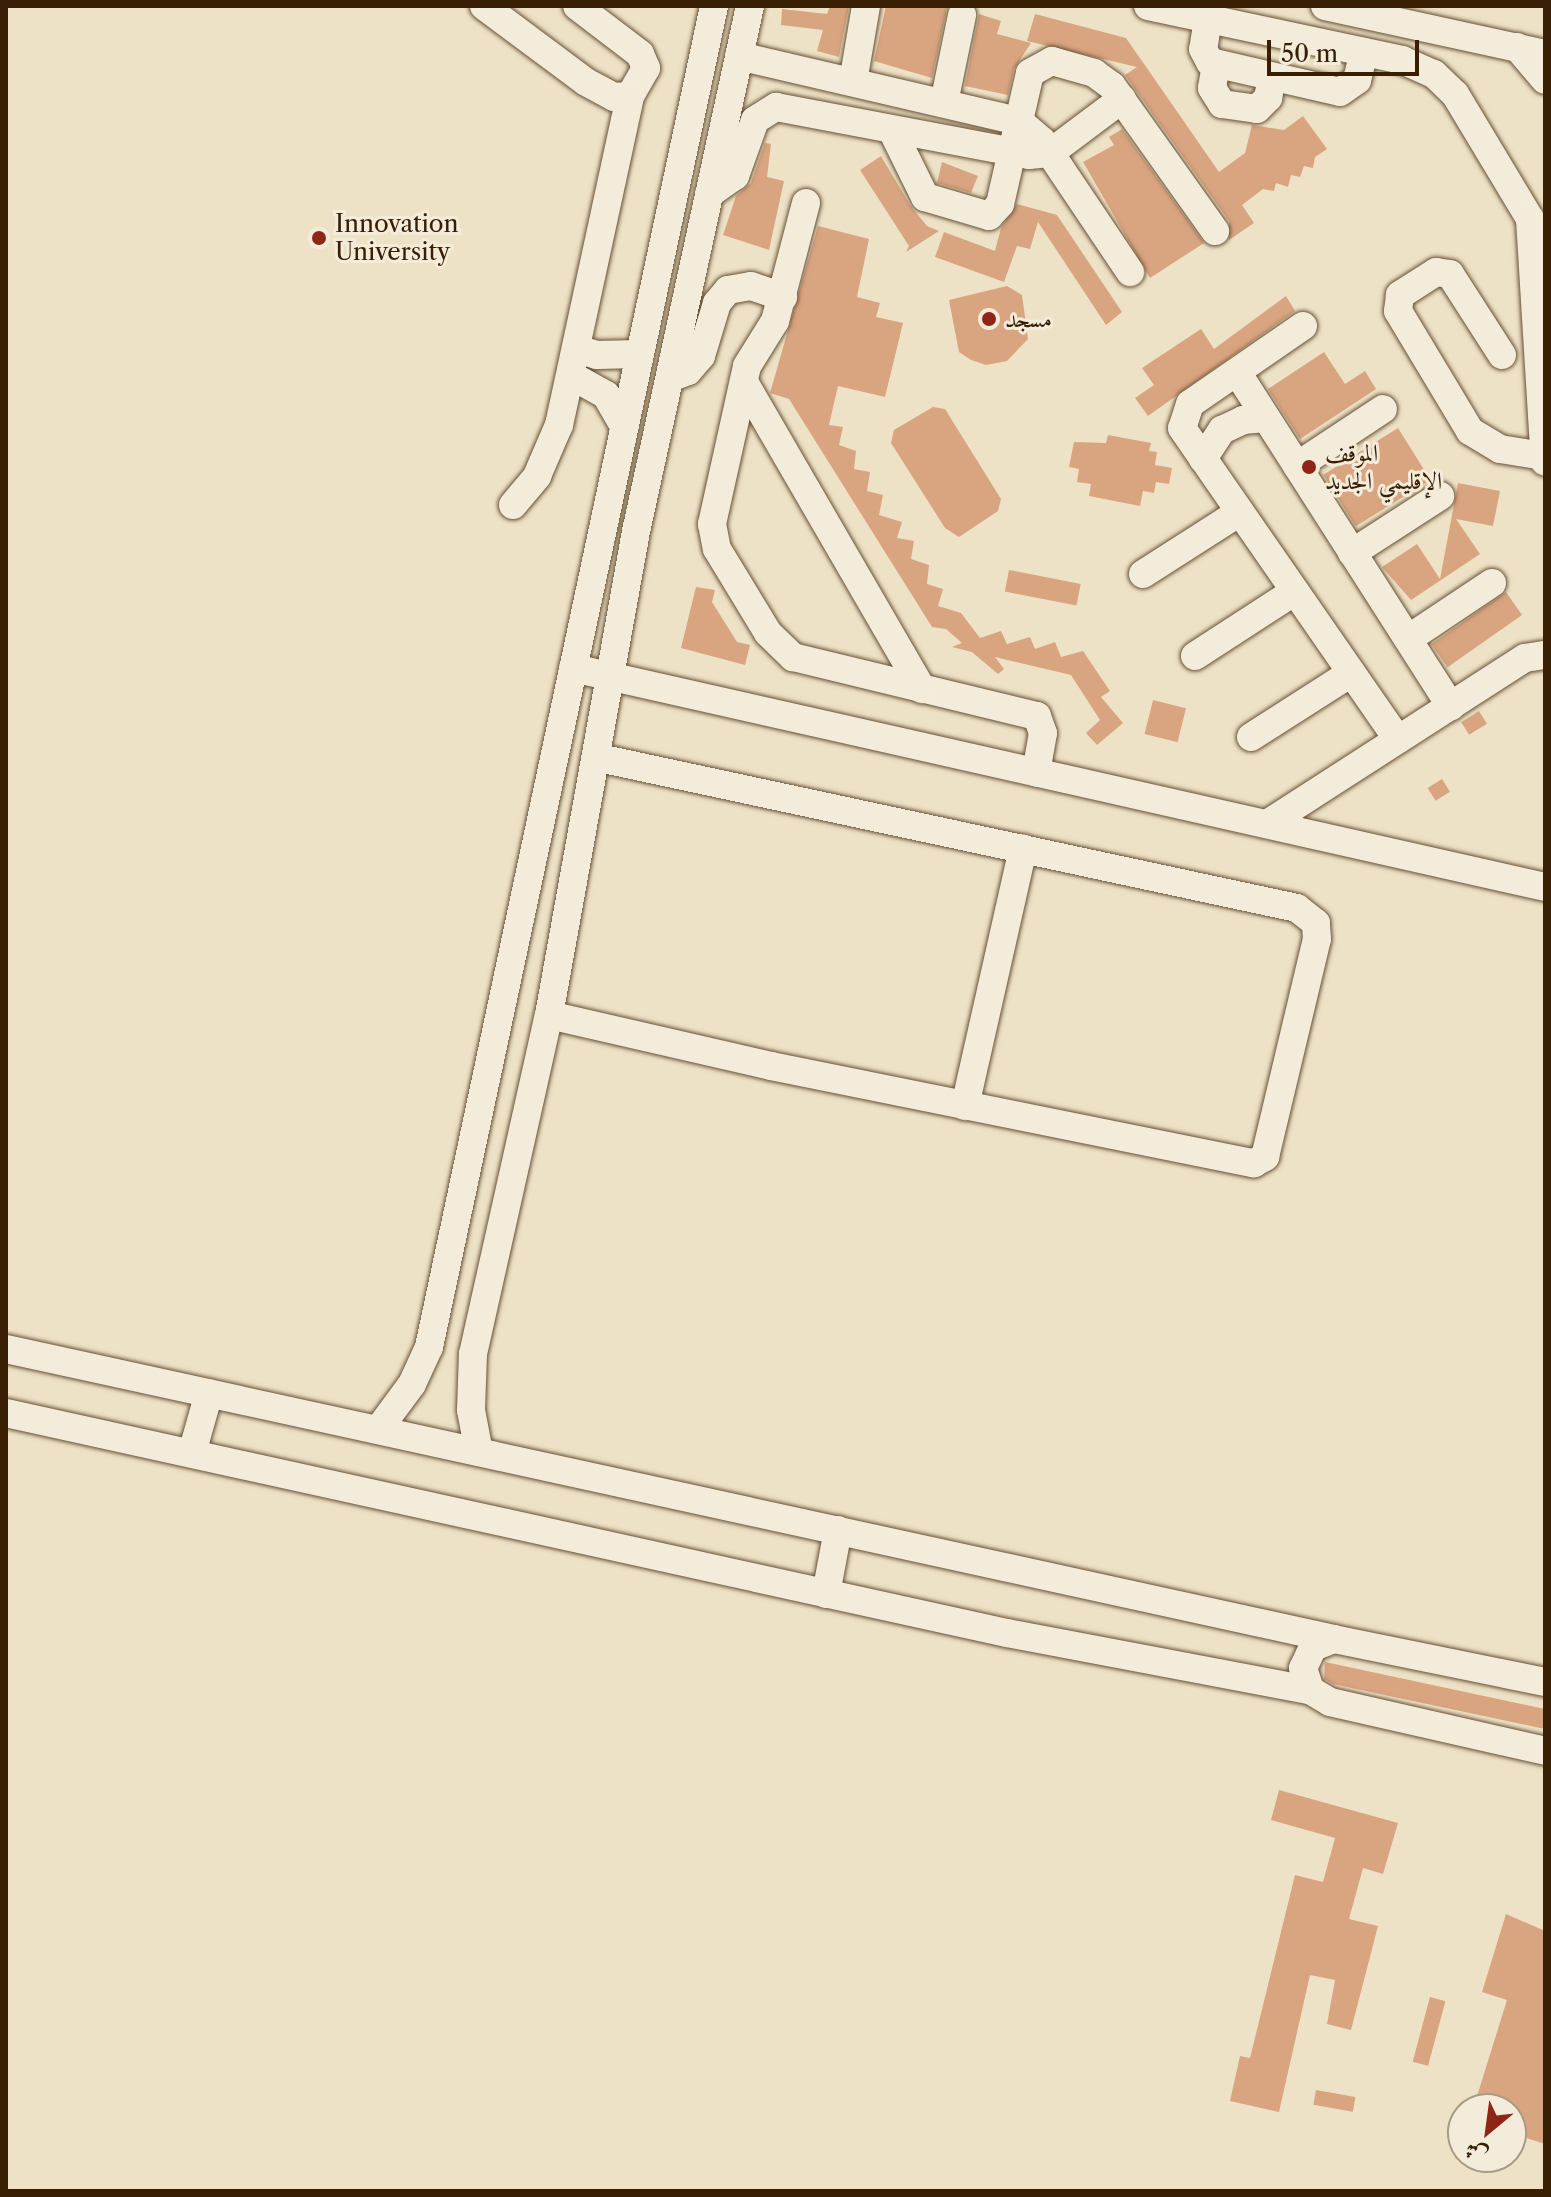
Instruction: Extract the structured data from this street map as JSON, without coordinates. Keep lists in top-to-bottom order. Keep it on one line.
{"places":["Innovation University","مسجد","الموقف الإقليمي الجديد"],"scale_bar":"50 m","north":"bottom left"}
